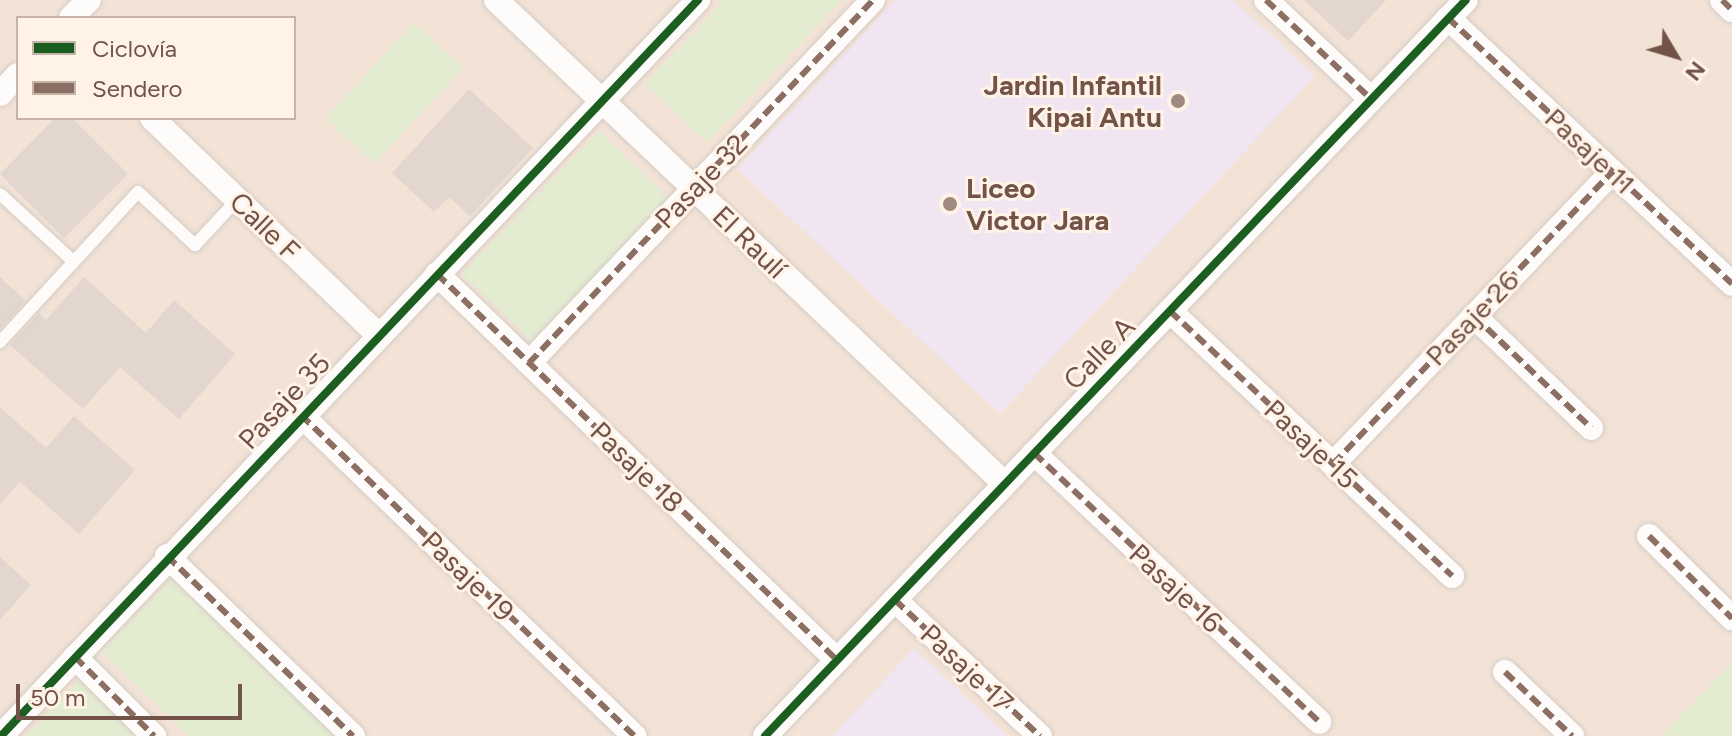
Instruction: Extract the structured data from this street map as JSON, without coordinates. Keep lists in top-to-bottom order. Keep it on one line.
{"streets":{"street":["Pasaje 11","Pasaje 32","Calle F","El Raulí","Pasaje 26","Calle A","Pasaje 35","Pasaje 15","Pasaje 18","Pasaje 19","Pasaje 16","Pasaje 17"]},"crossings":[["Pasaje 11","Pasaje 26"],["Pasaje 11","Calle A"],["Pasaje 32","El Raulí"],["Pasaje 32","Pasaje 18"],["Calle F","Pasaje 35"],["El Raulí","Calle A"],["El Raulí","Pasaje 35"],["Pasaje 26","Pasaje 15"],["Calle A","Pasaje 15"],["Calle A","Pasaje 18"],["Calle A","Pasaje 16"],["Calle A","Pasaje 17"],["Pasaje 35","Pasaje 18"],["Pasaje 35","Pasaje 19"]],"places":["Jardin Infantil Kipai Antu","Liceo Victor Jara"],"legend":["Ciclovía","Sendero"],"scale_bar":"50 m","north":"bottom right"}
